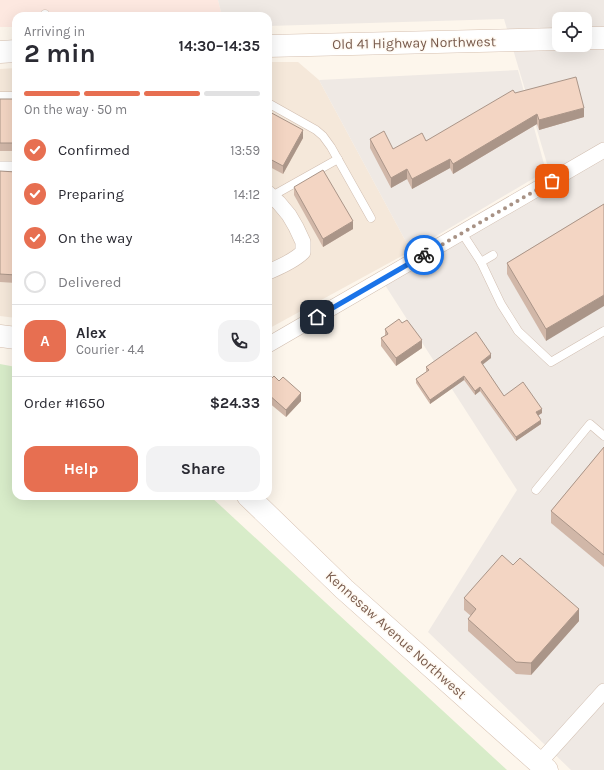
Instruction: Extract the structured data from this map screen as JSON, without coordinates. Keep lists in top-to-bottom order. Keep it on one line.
{"streets":{"street":["Old 41 Highway Northwest","Kennesaw Avenue Northwest"]},"page":{"heading":["2 min","Arriving in","14:30–14:35"],"panel":["Alex","Courier · 4.4","Order #1650","$24.33"],"bar":"On the way · 50 m","list":[["Confirmed","13:59"],["Preparing","14:12"],["On the way","14:23"],"Delivered"],"round":"A","buttons":["Help","Share"]}}
